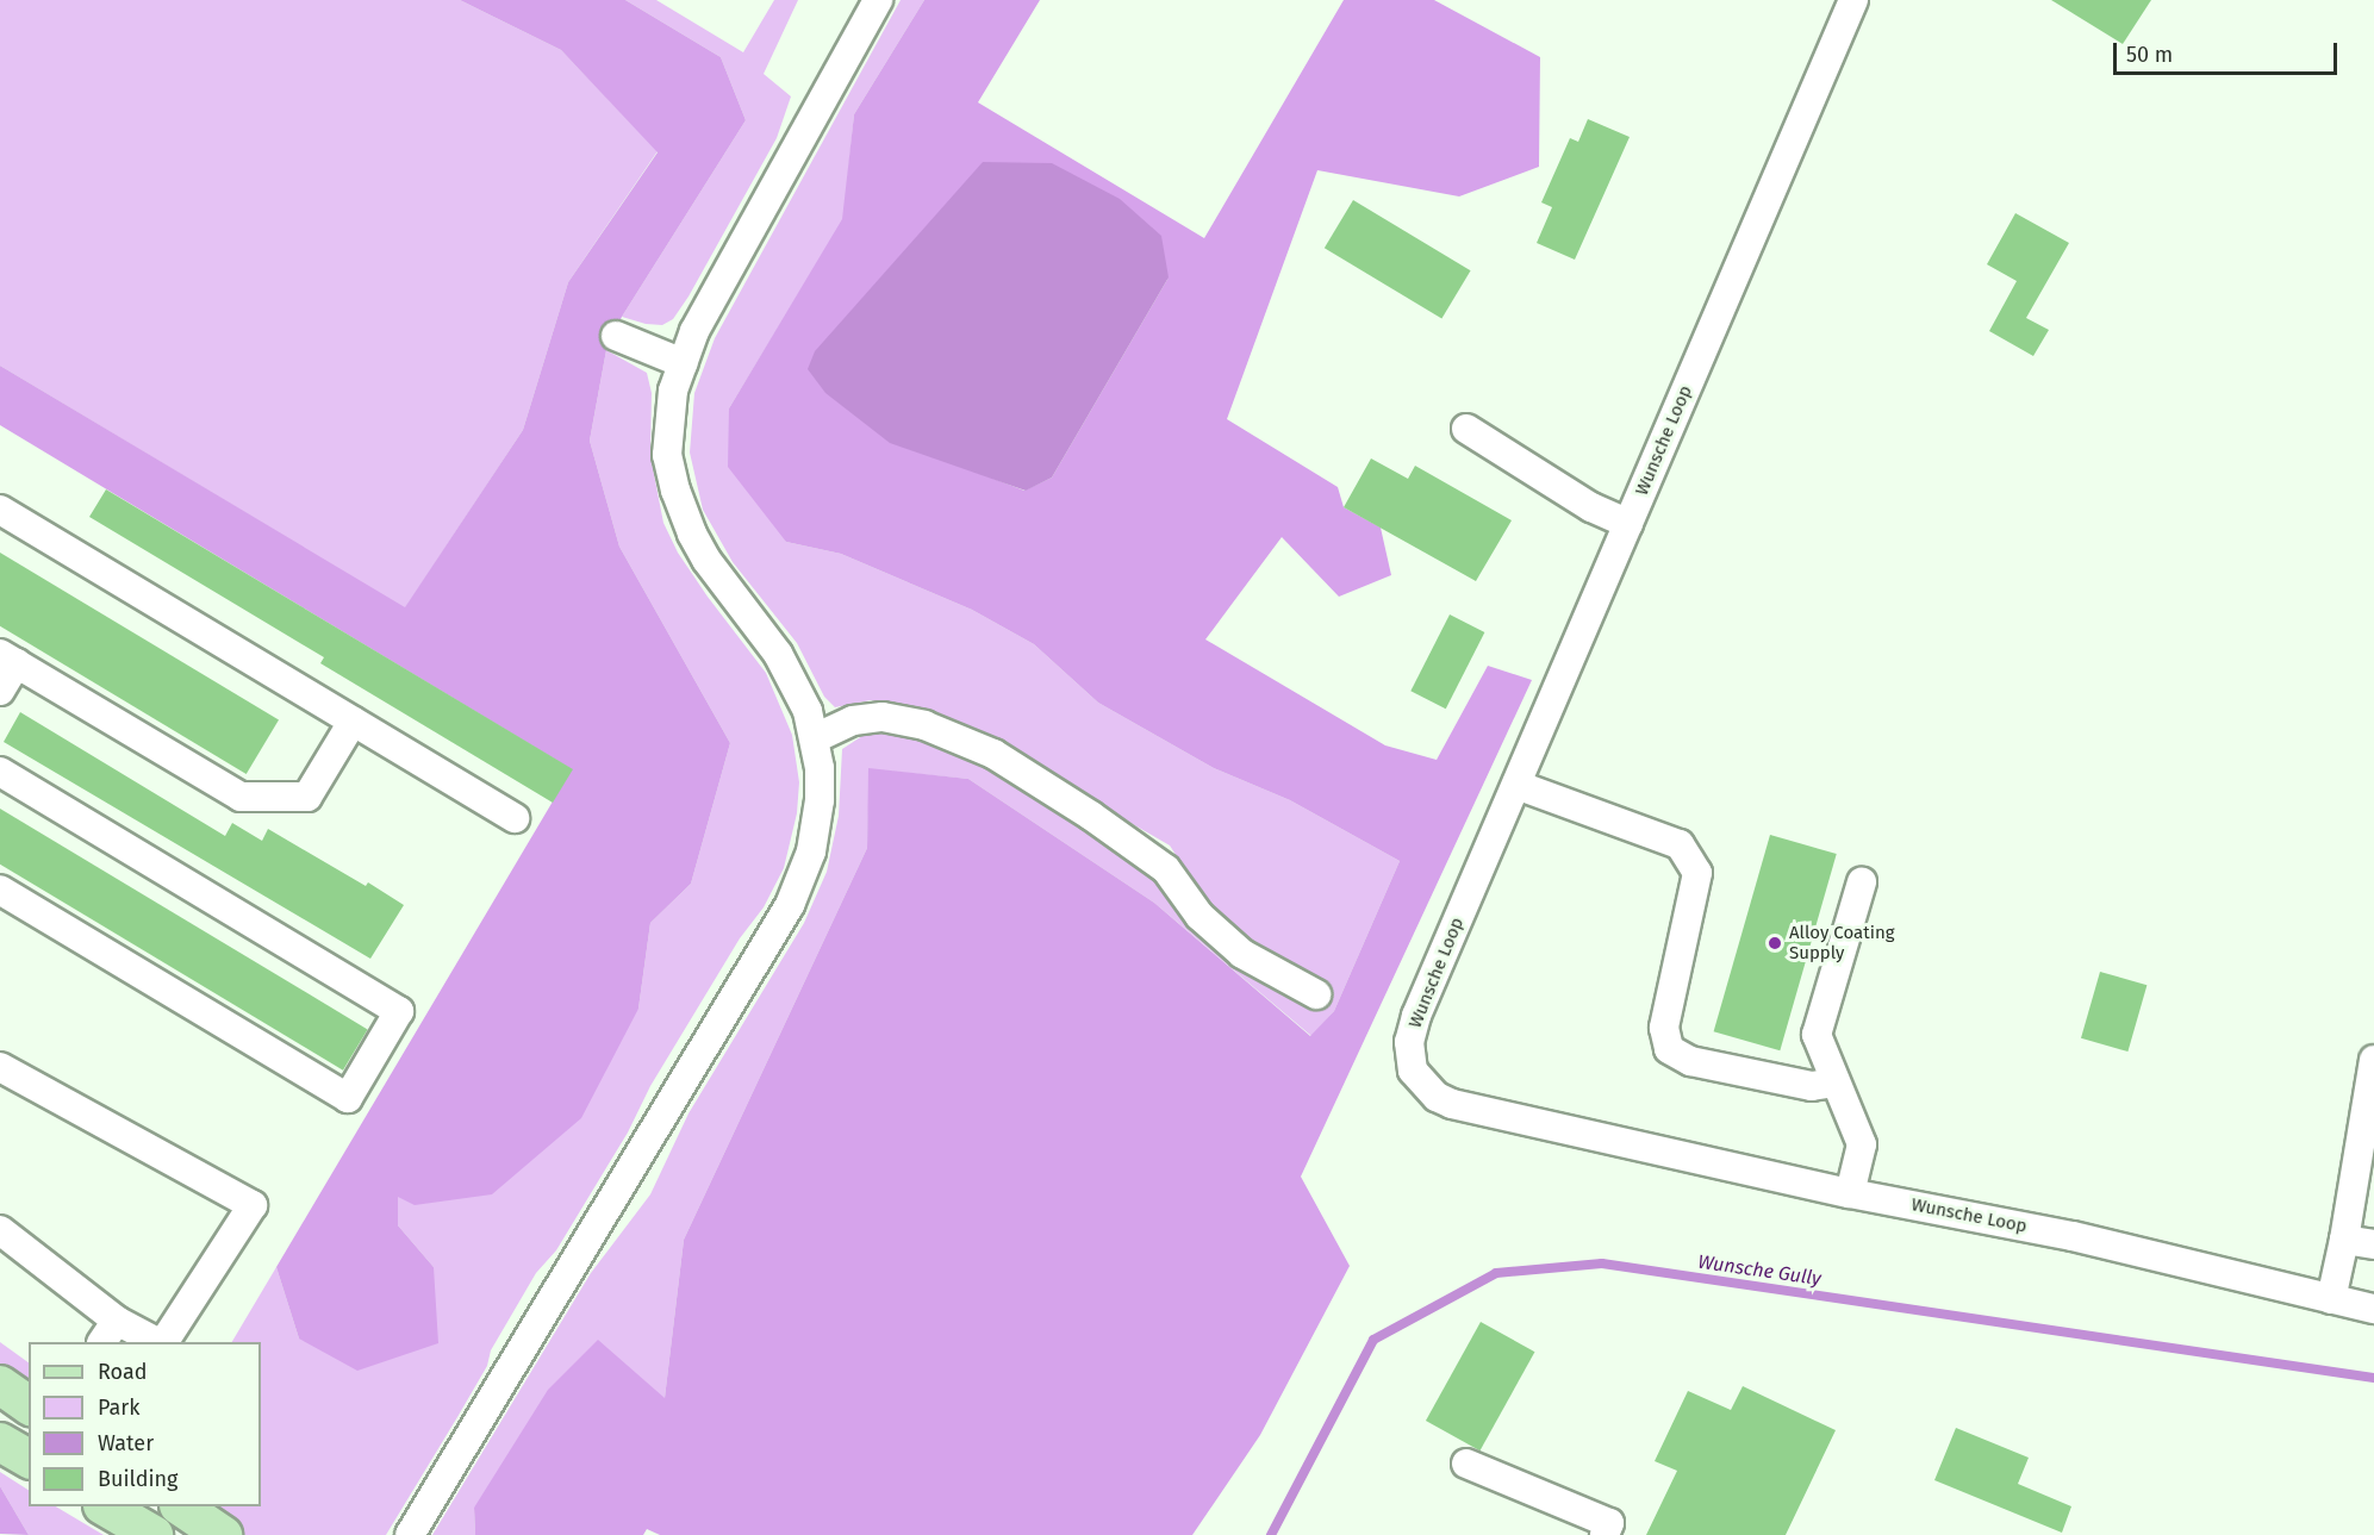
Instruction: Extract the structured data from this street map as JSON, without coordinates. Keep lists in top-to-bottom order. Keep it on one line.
{"streets":{"street":["Wunsche Loop"]},"water":["Wunsche Gully"],"places":["Alloy Coating Supply"],"legend":["Road","Park","Water","Building"],"scale_bar":"50 m"}
